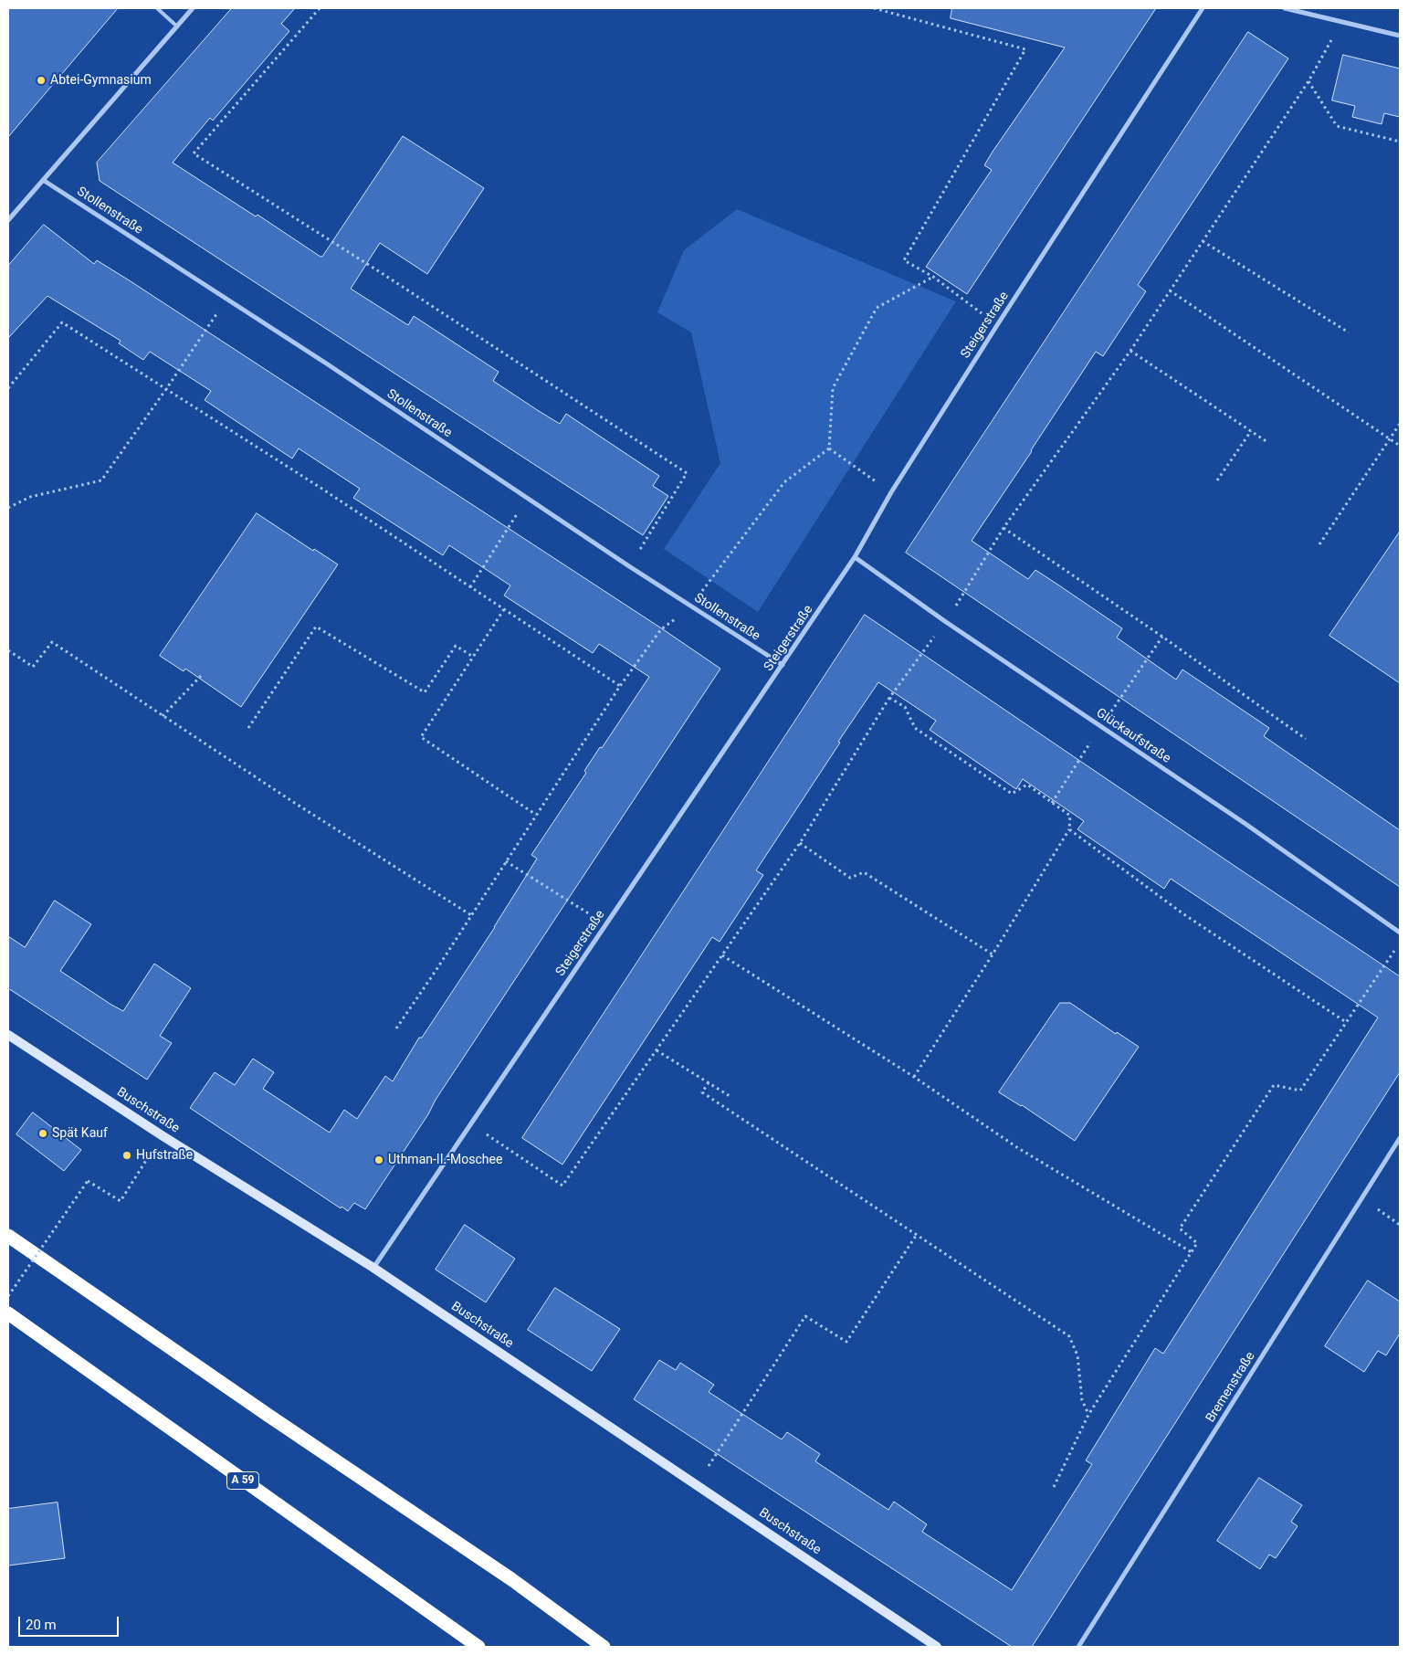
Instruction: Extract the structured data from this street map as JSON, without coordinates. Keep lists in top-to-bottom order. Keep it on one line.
{"streets":{"highway":["A 59"],"street":["Stollenstraße","Steigerstraße","Glückaufstraße","Buschstraße","Bremenstraße"]},"crossings":[["Stollenstraße","Steigerstraße"],["Steigerstraße","Glückaufstraße"],["Steigerstraße","Buschstraße"]],"places":["Abtei-Gymnasium","Spät Kauf","Hufstraße","Uthman-II.-Moschee"],"scale_bar":"20 m"}
